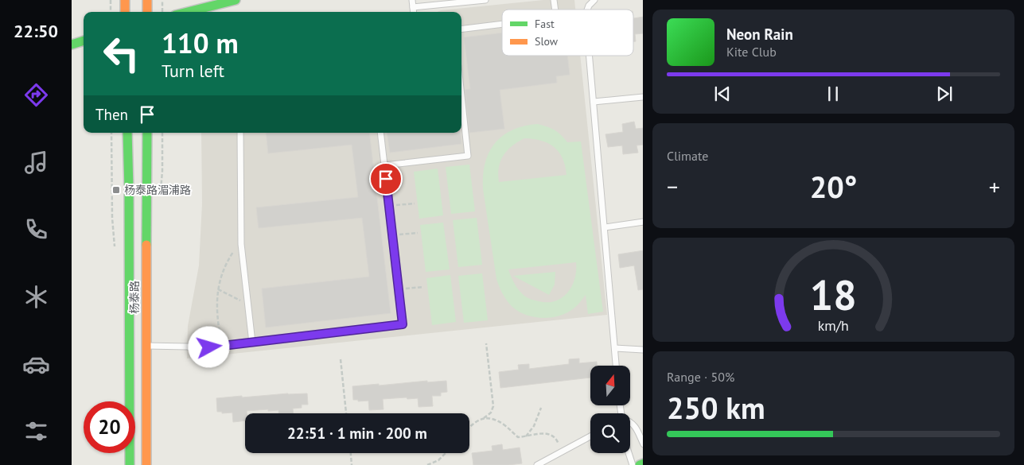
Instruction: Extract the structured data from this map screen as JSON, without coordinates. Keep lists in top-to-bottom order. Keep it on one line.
{"streets":{"main road":["杨泰路"]},"places":{"transit":["杨泰路湄浦路"]},"legend":["Fast","Slow"],"north":"top","page":{"tabs":"22:50","turn":["110 m","Turn left"],"song":["Neon Rain","Kite Club"],"then":"Then","tile":["Climate",["Range · 50%","250 km"]],"heat":["−","20°","+"],"limit":"20","trip":"22:51 · 1 min · 200 m","gauge":["18","km/h"]}}
